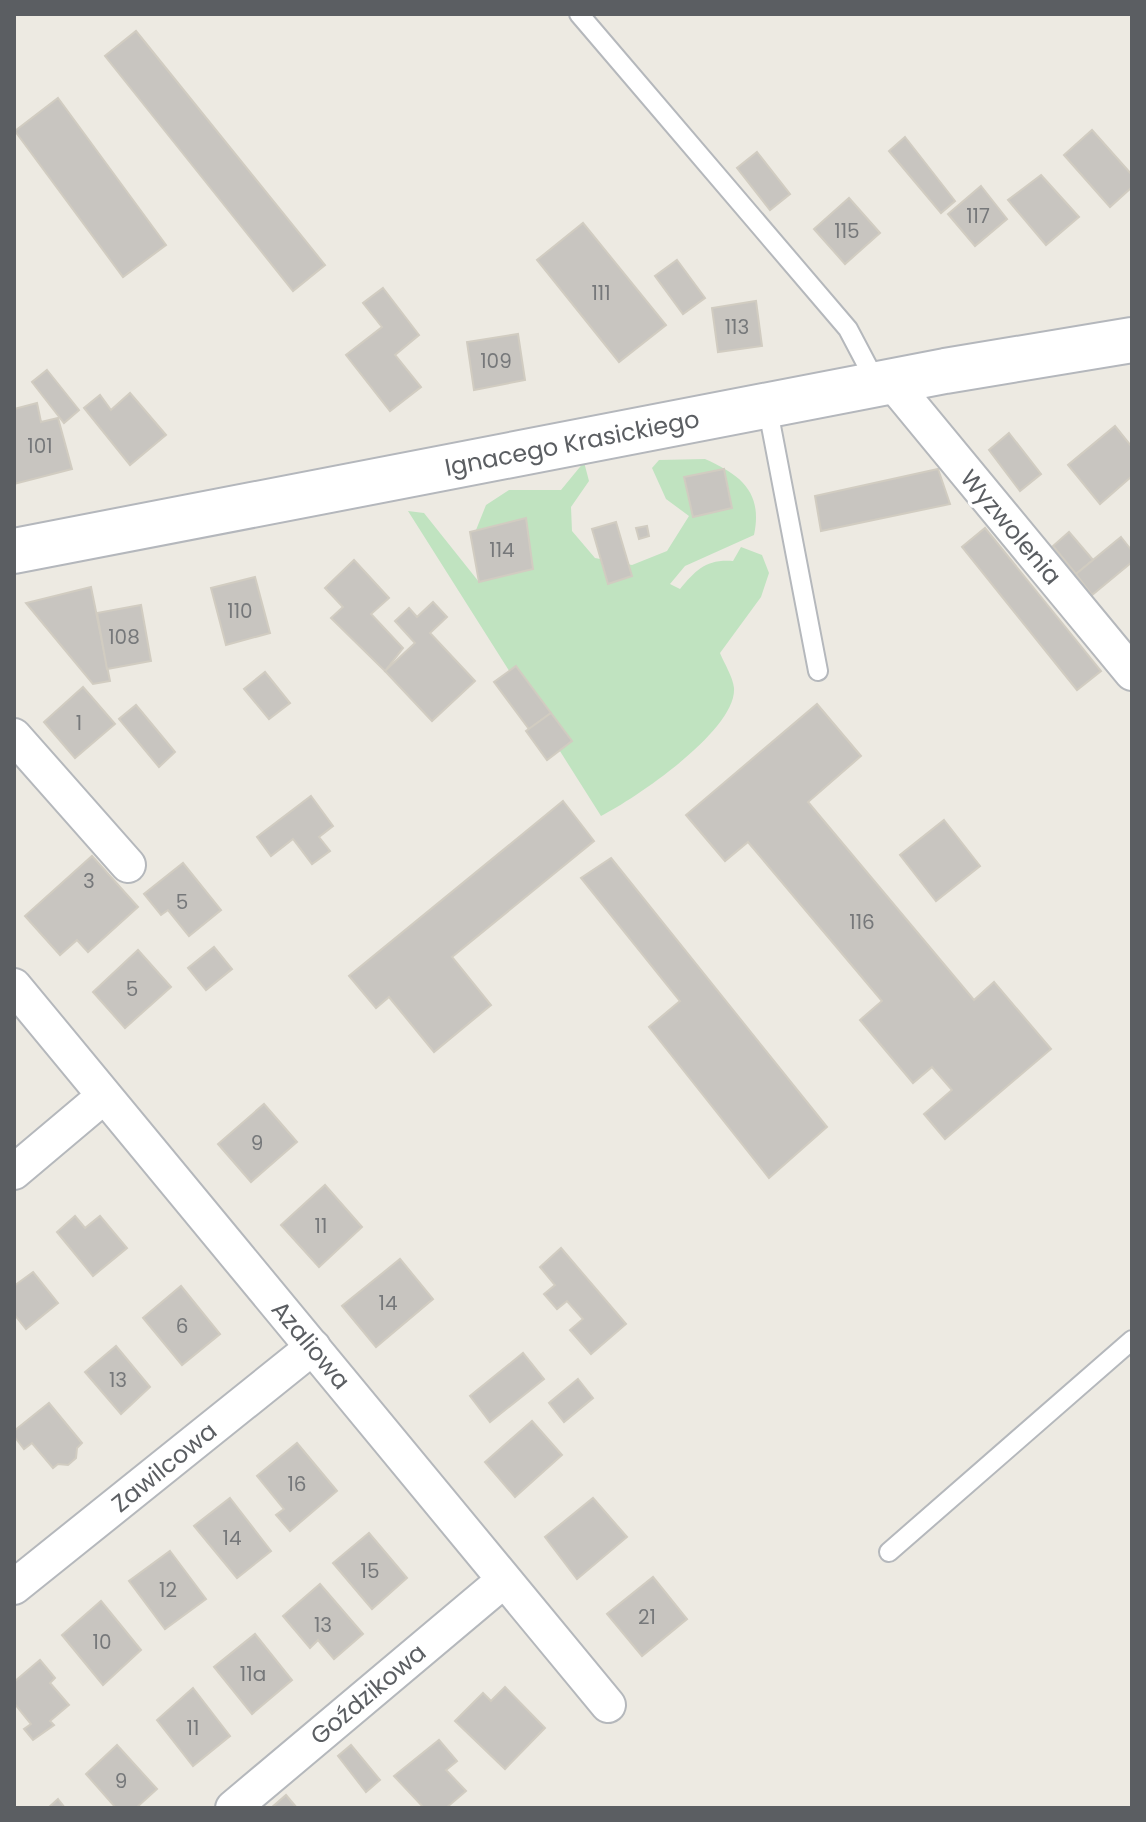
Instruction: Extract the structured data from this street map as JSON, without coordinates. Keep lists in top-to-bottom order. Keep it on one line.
{"streets":{"street":["Ignacego Krasickiego","Wyzwolenia","Azaliowa","Zawilcowa","Goździkowa"]},"crossings":[["Ignacego Krasickiego","Wyzwolenia"],["Azaliowa","Zawilcowa"],["Azaliowa","Goździkowa"]],"house_numbers":["117","115","111","113","109","101","114","110","108","1","3","5","116","5","9","11","14","6","13","16","14","15","12","21","13","10","11a","11","9"]}
